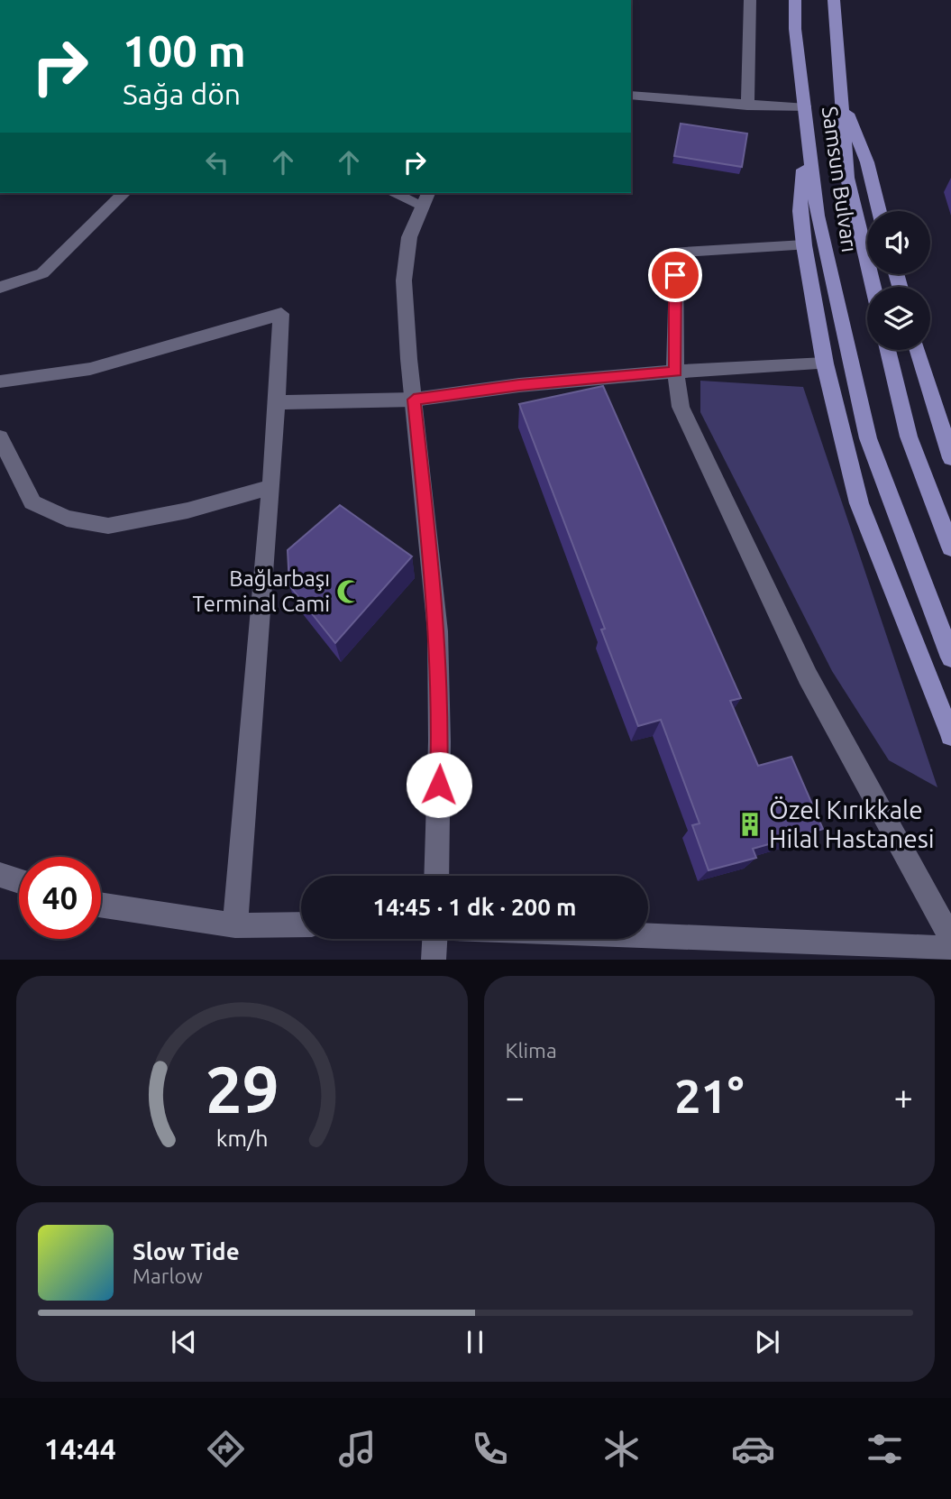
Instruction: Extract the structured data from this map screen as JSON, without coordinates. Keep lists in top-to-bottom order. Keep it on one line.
{"streets":{"main road":["Samsun Bulvarı"]},"places":{"mosque":["Bağlarbaşı Terminal Cami"],"building":["Özel Kırıkkale Hilal Hastanesi"]},"page":{"turn":["100 m","Sağa dön"],"limit":"40","trip":"14:45 · 1 dk · 200 m","tile":"Klima","heat":["−","21°","+"],"song":["Slow Tide","Marlow"],"tabs":"14:44","gauge":["29","km/h"]}}
